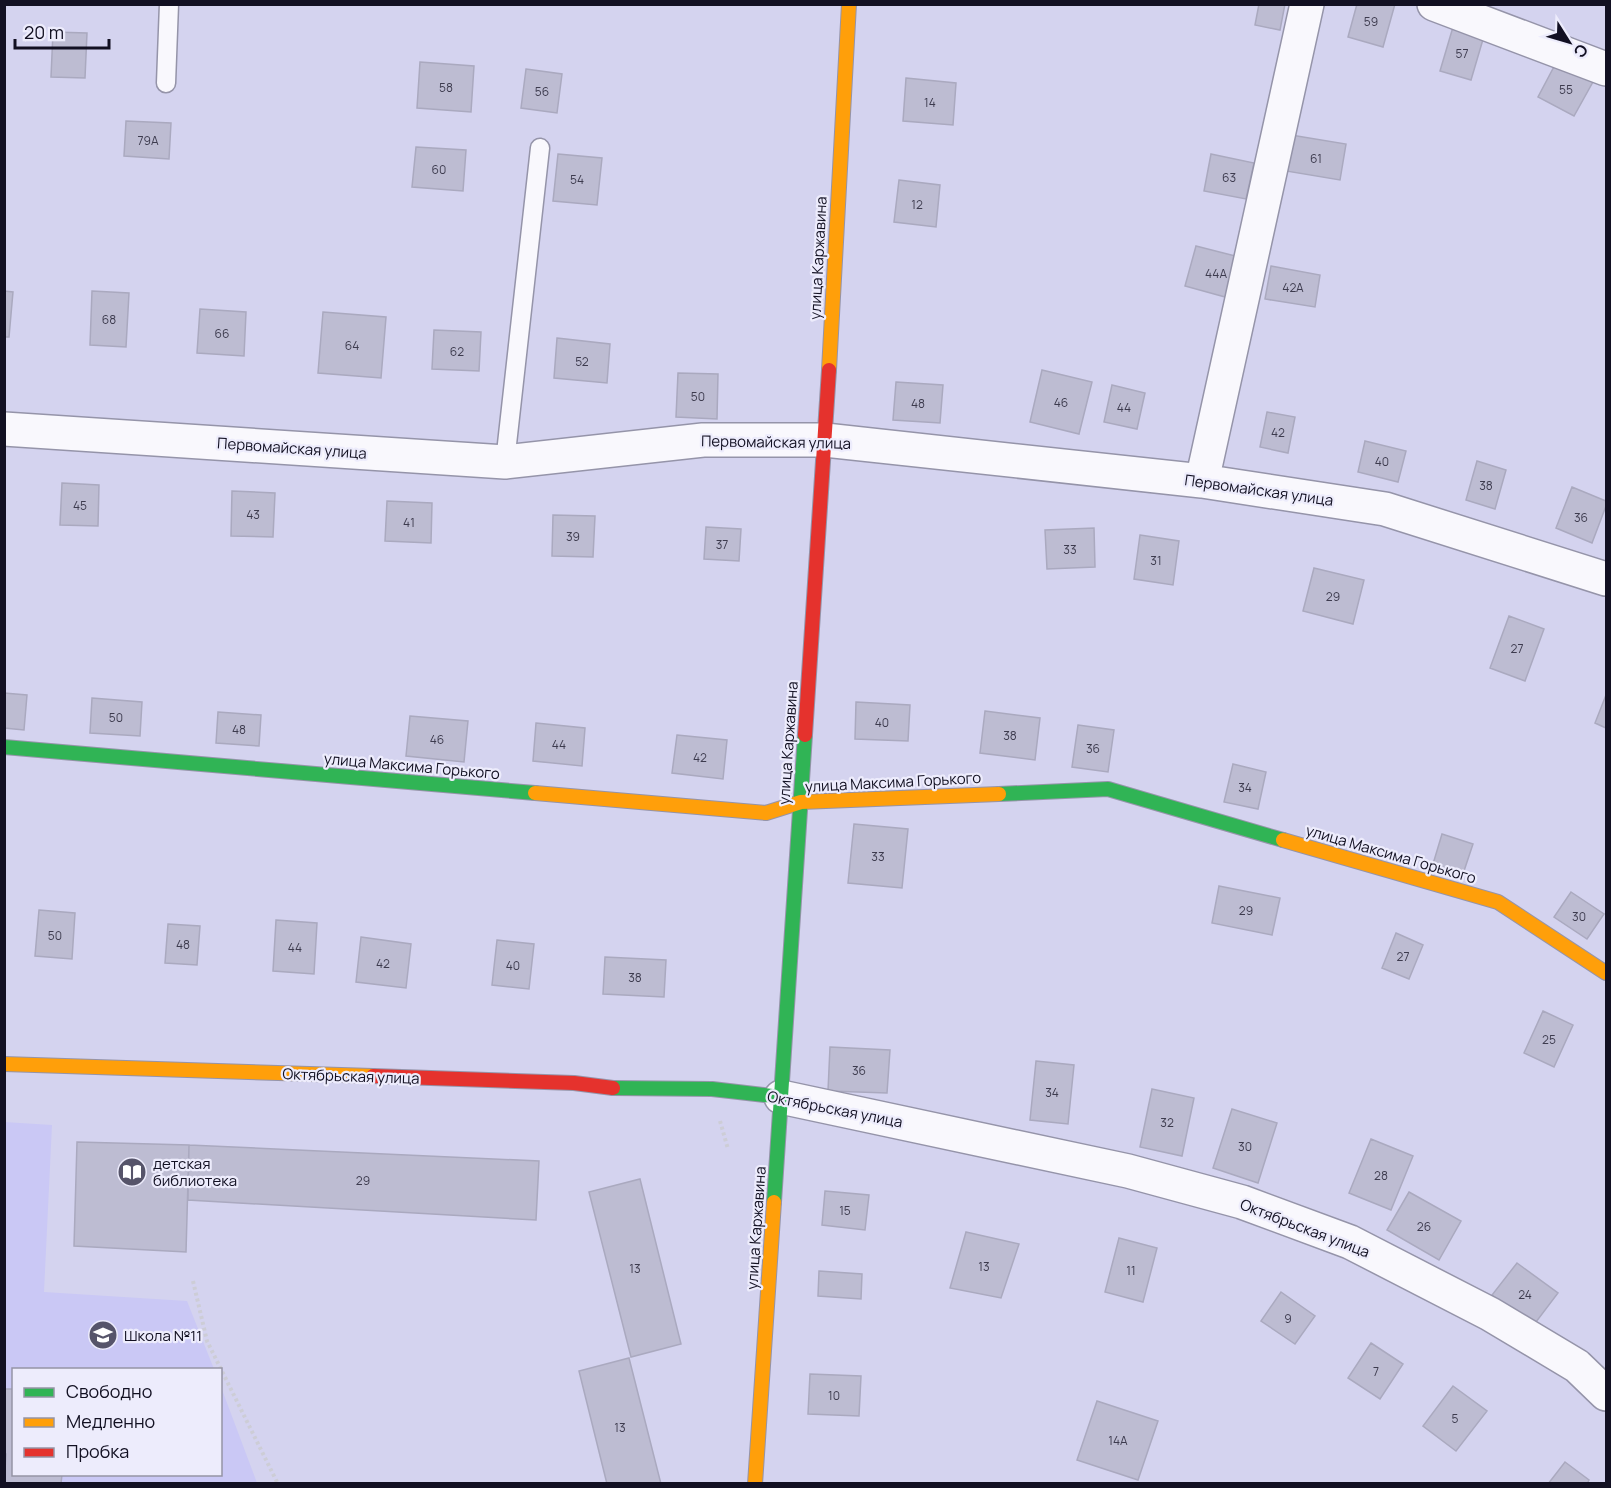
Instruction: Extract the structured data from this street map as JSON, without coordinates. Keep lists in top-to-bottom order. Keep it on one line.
{"streets":{"street":["улица Каржавина","Первомайская улица","улица Максима Горького","Октябрьская улица"]},"crossings":[["улица Каржавина","Первомайская улица"],["улица Каржавина","улица Максима Горького"],["улица Каржавина","Октябрьская улица"]],"places":{"library":["детская библиотека"],"school or university":["Школа №11"]},"house_numbers":["59","57","58","55","56","14","79А","61","60","63","54","12","44А","42А","68","66","64","62","52","50","46","48","44","42","40","38","45","43","36","41","39","37","33","31","29","27","50","40","48","38","46","44","36","42","34","33","29","30","50","48","44","27","42","40","38","25","36","34","32","30","28","29","15","26","13","13","11","24","9","7","10","5","13","14А"],"legend":["Свободно","Медленно","Пробка"],"scale_bar":"20 m","north":"bottom right"}
